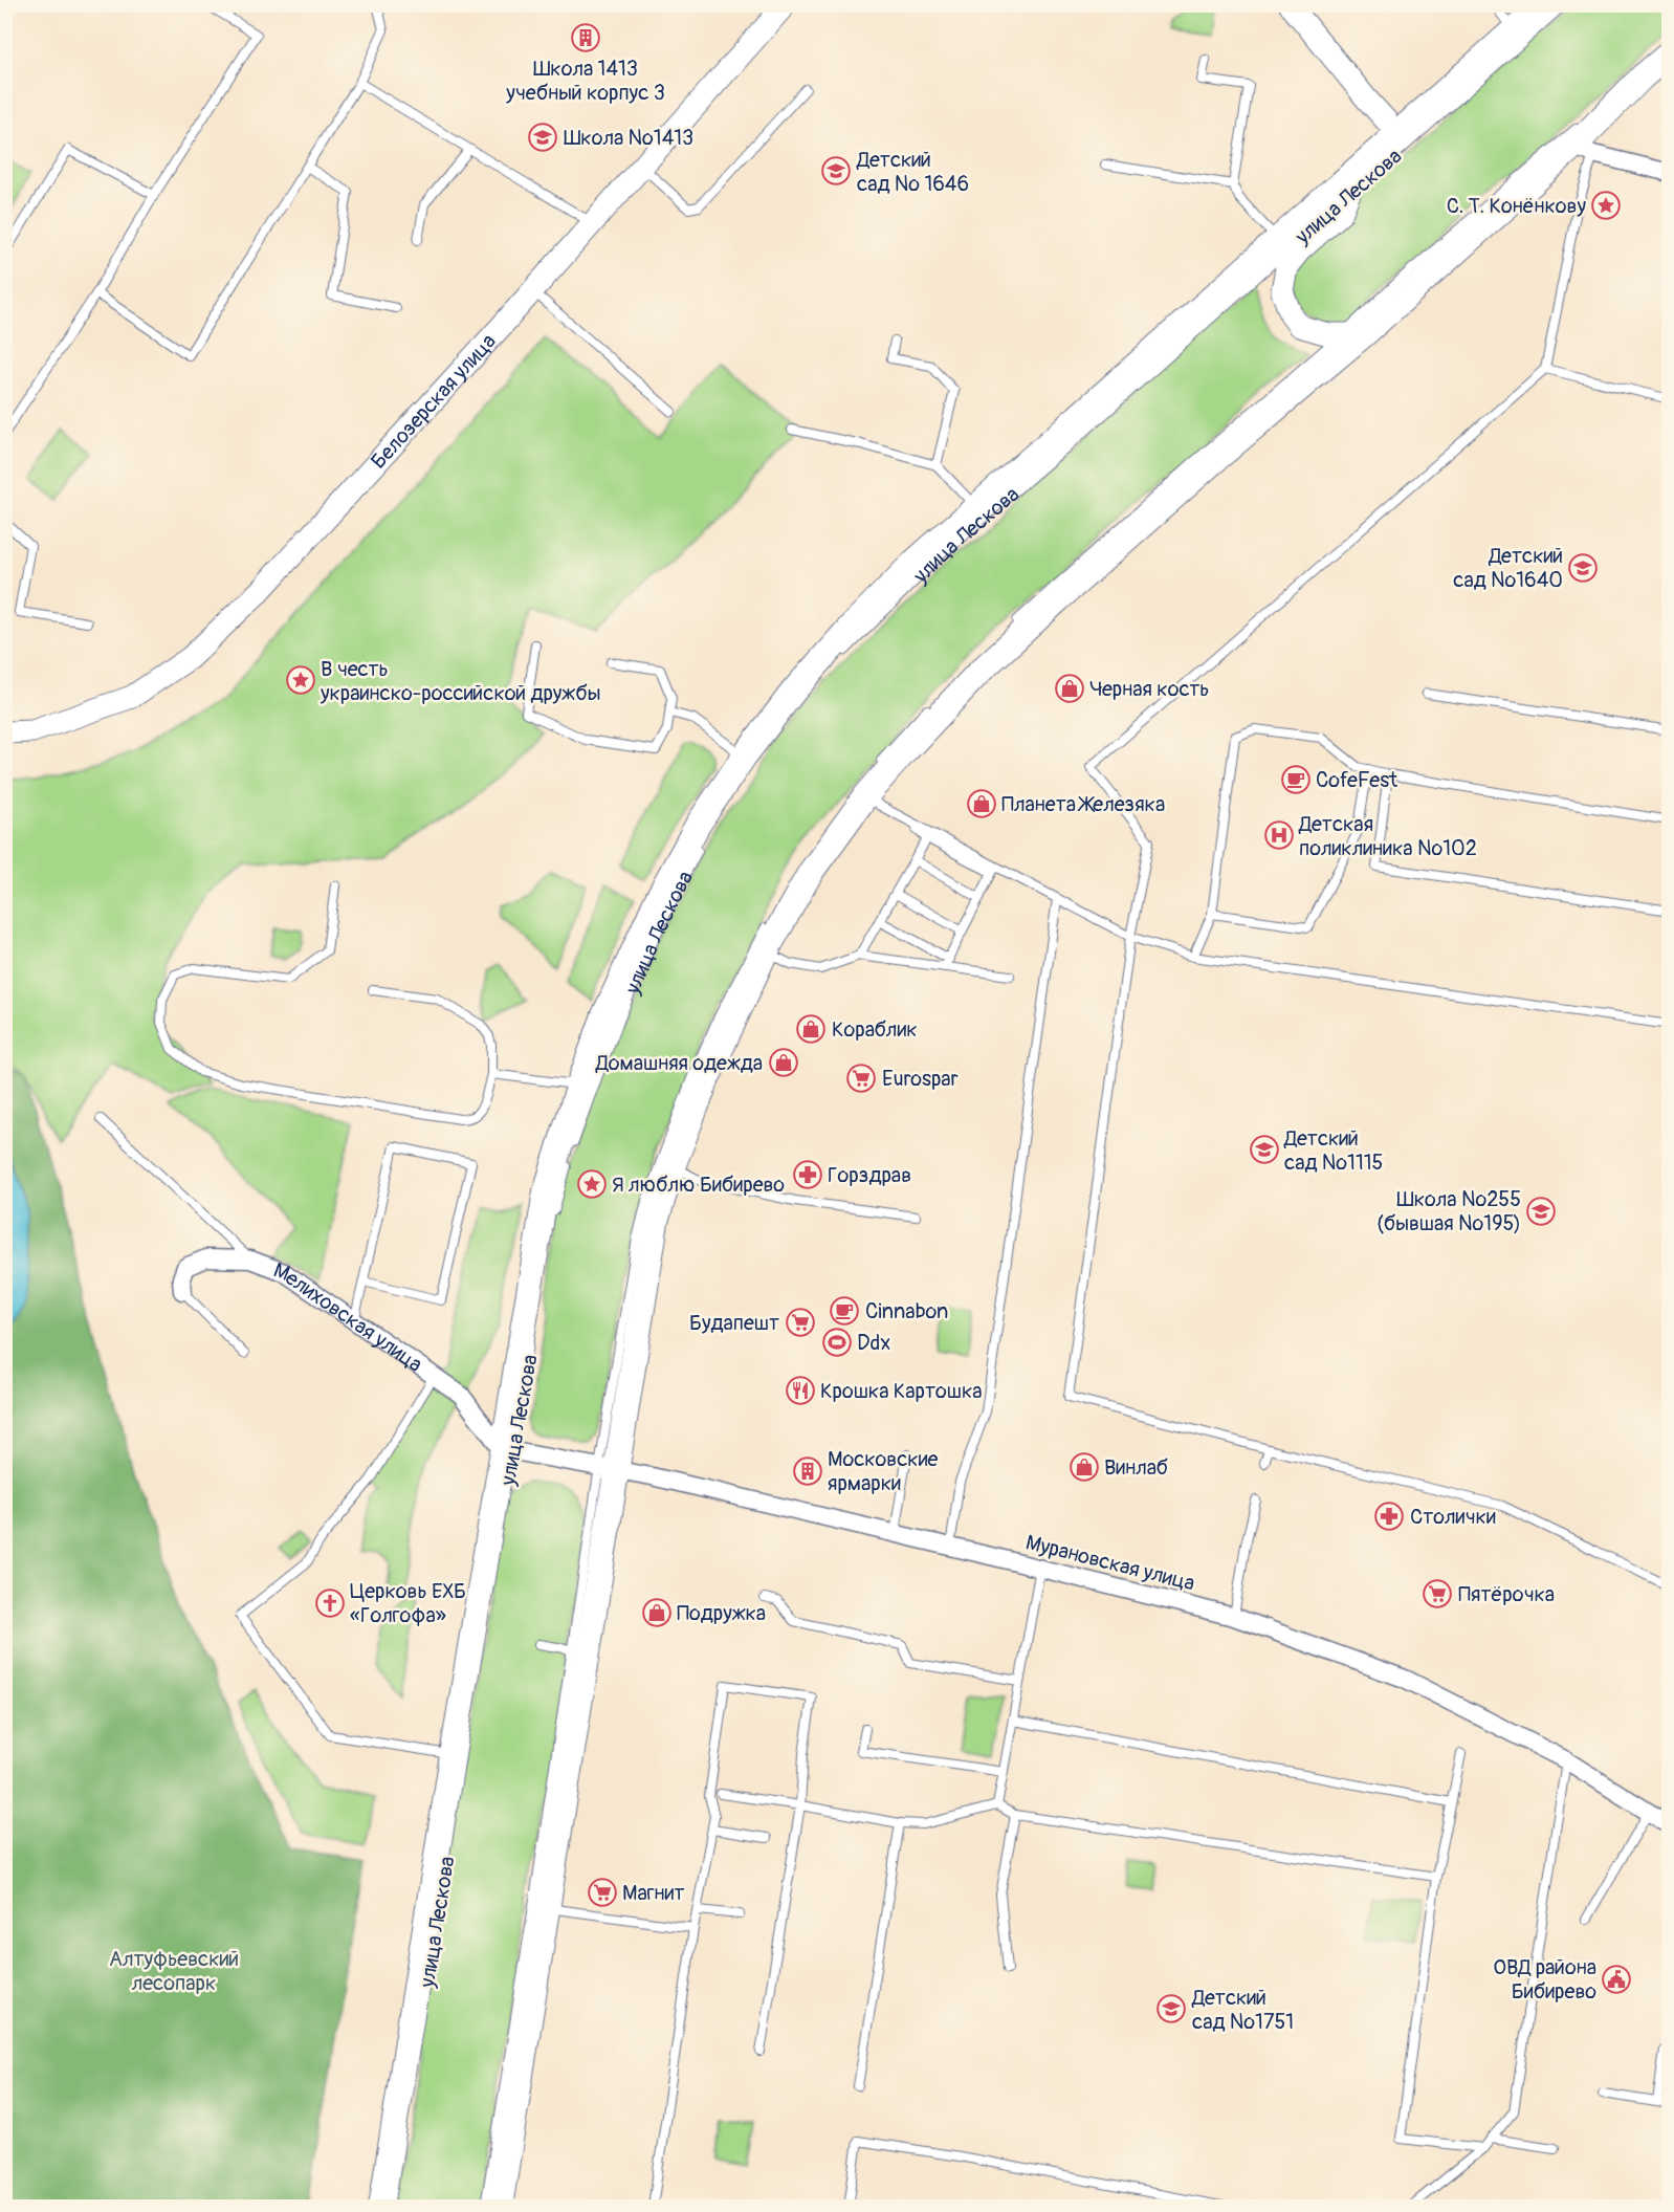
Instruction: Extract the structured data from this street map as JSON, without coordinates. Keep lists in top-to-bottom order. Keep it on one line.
{"streets":{"main road":["улица Лескова"],"street":["Белозерская улица","Мелиховская улица","Мурановская улица"]},"crossings":[["улица Лескова","Мелиховская улица"],["улица Лескова","Мурановская улица"],["Мелиховская улица","Мурановская улица"]],"parks":["Алтуфьевский лесопарк"],"places":{"building":["Школа 1413 учебный корпус 3","Московские ярмарки"],"school or university":["Школа №1413","Детский сад № 1646","Детский сад №1640","Детский сад №1115","Школа №255 (бывшая №195)","Детский сад №1751"],"place":["С. Т. Конёнкову","В честь украинско-российской дружбы","Я люблю Бибирево"],"shop":["Черная кость","Планета Железяка","Кораблик","Домашняя одежда","Винлаб","Подружка"],"cafe":["CofeFest","Cinnabon"],"hospital":["Детская поликлиника №102"],"supermarket":["Eurospar","Будапешт","Пятёрочка","Магнит"],"pharmacy":["Горздрав","Столички"],"sports":["Ddx"],"restaurant":["Крошка Картошка"],"church":["Церковь ЕХБ «Голгофа»"],"public building":["ОВД района Бибирево"]}}
